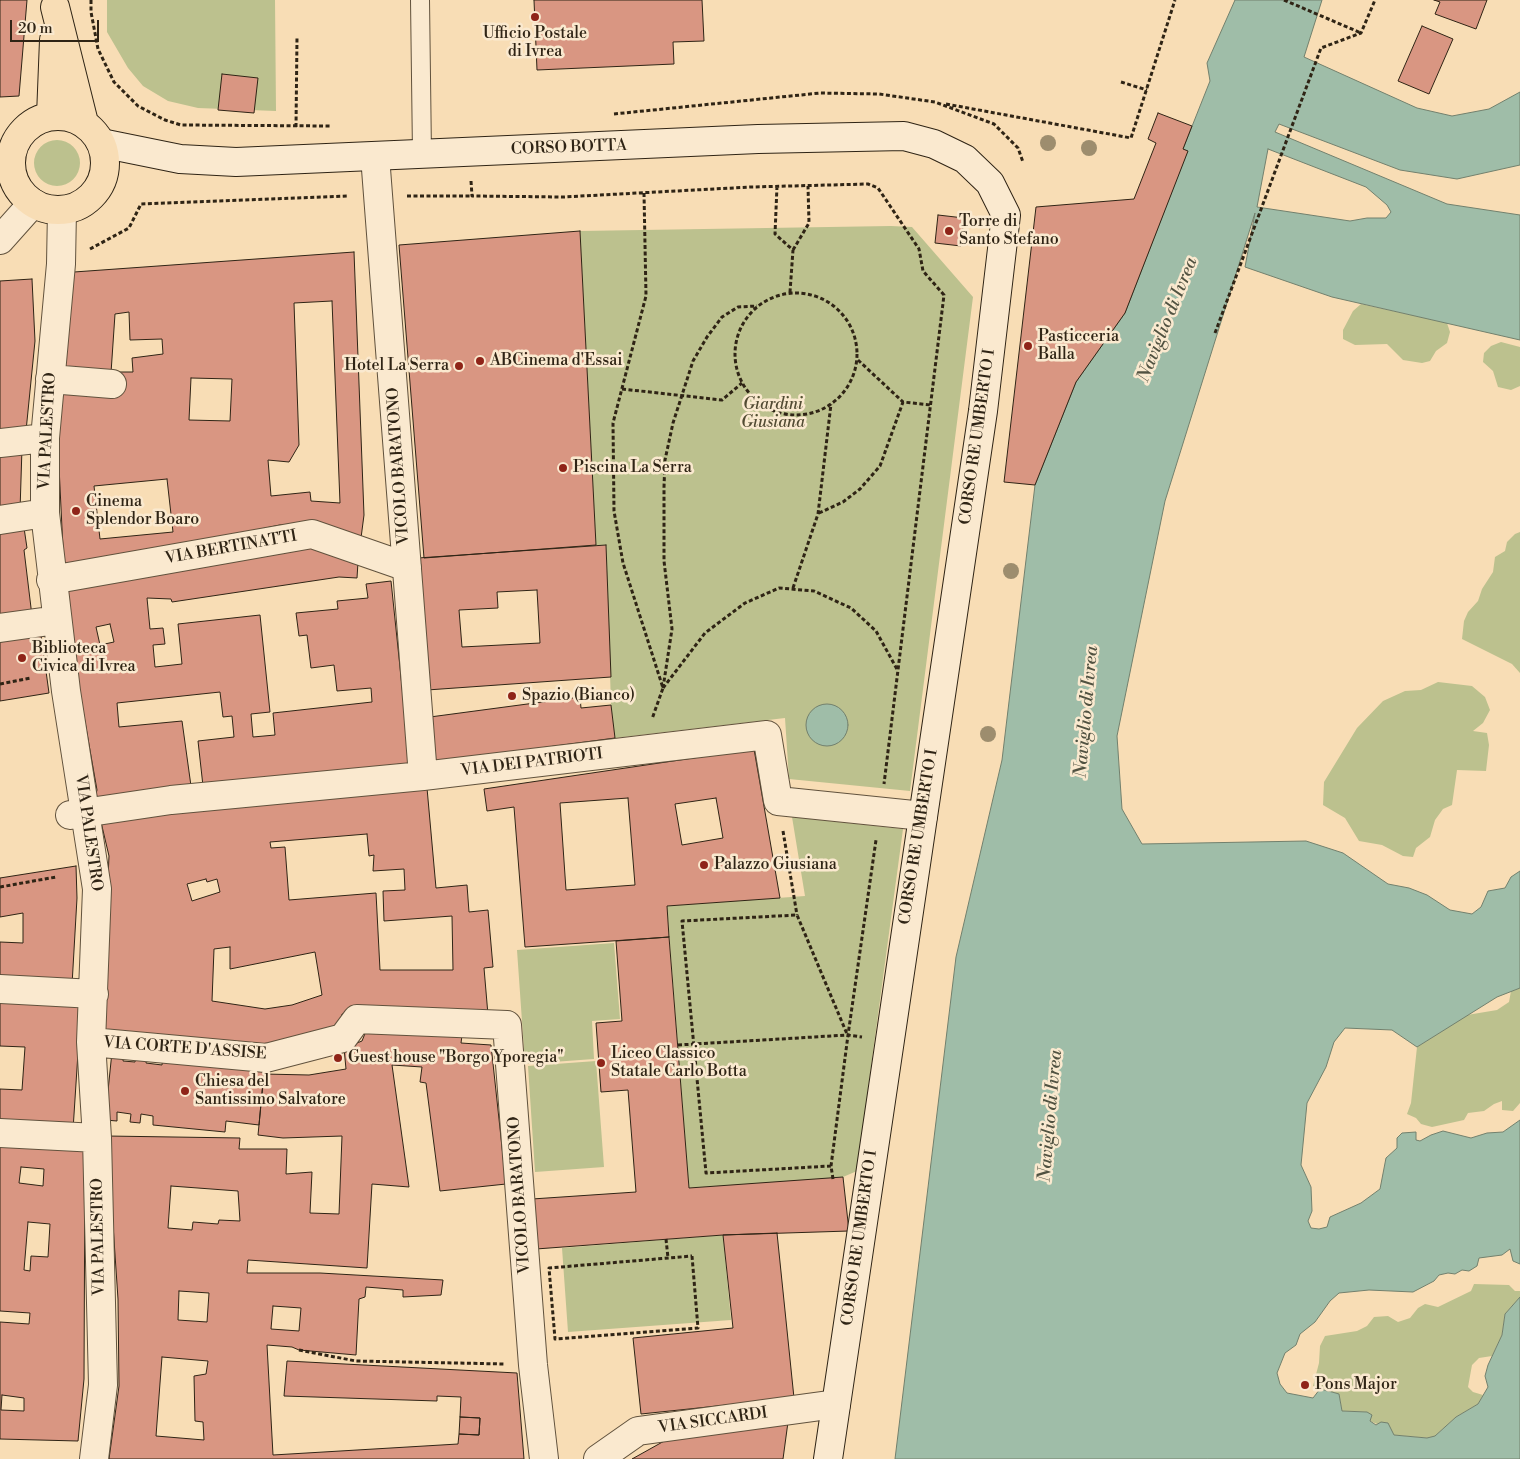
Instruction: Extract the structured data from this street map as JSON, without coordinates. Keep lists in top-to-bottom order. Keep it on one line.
{"streets":{"street":["CORSO BOTTA","VIA PALESTRO","CORSO RE UMBERTO I","VICOLO BARATONO","VIA BERTINATTI","VIA DEI PATRIOTI","VIA CORTE D'ASSISE","VIA SICCARDI"]},"crossings":[["CORSO BOTTA","VIA PALESTRO"],["CORSO BOTTA","CORSO RE UMBERTO I"],["CORSO BOTTA","VICOLO BARATONO"],["VIA PALESTRO","VIA BERTINATTI"],["VIA PALESTRO","VIA DEI PATRIOTI"],["VIA PALESTRO","VIA CORTE D'ASSISE"],["CORSO RE UMBERTO I","VIA SICCARDI"],["VICOLO BARATONO","VIA BERTINATTI"],["VICOLO BARATONO","VIA DEI PATRIOTI"],["VICOLO BARATONO","VIA CORTE D'ASSISE"]],"water":["Naviglio di Ivrea"],"parks":["Giardini Giusiana"],"places":["Ufficio Postale di Ivrea","Torre di Santo Stefano","Pasticceria Balla","ABCinema d'Essai","Hotel La Serra","Piscina La Serra","Cinema Splendor Boaro","Biblioteca Civica di Ivrea","Spazio (Bianco)","Palazzo Giusiana","Guest house \"Borgo Yporegia\"","Liceo Classico Statale Carlo Botta","Chiesa del Santissimo Salvatore","Pons Major"],"scale_bar":"20 m"}
